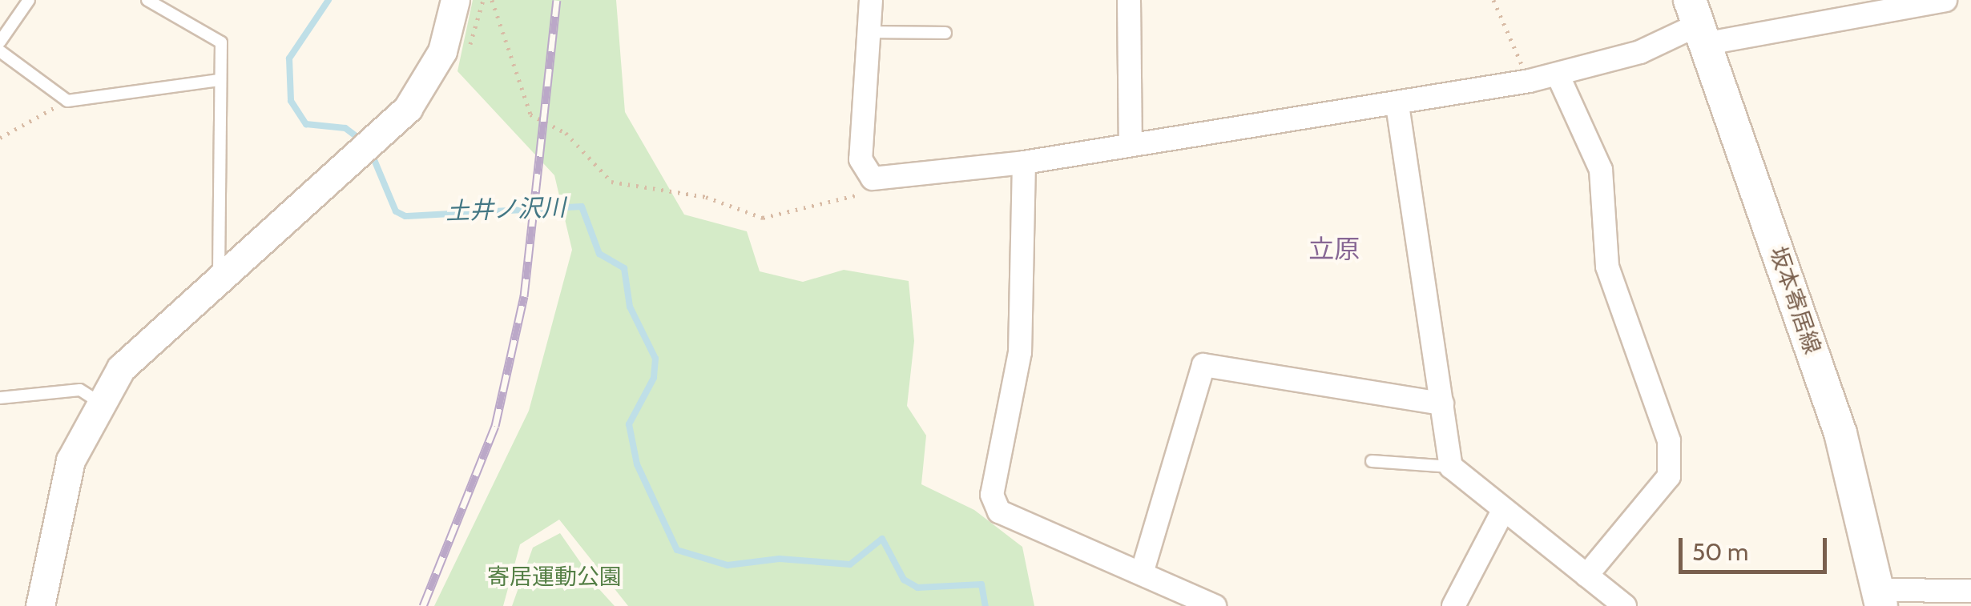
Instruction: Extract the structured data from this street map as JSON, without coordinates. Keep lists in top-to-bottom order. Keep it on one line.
{"streets":{"main road":["坂本寄居線"]},"districts":["立原"],"water":["土井ノ沢川"],"parks":["寄居運動公園"],"scale_bar":"50 m"}
